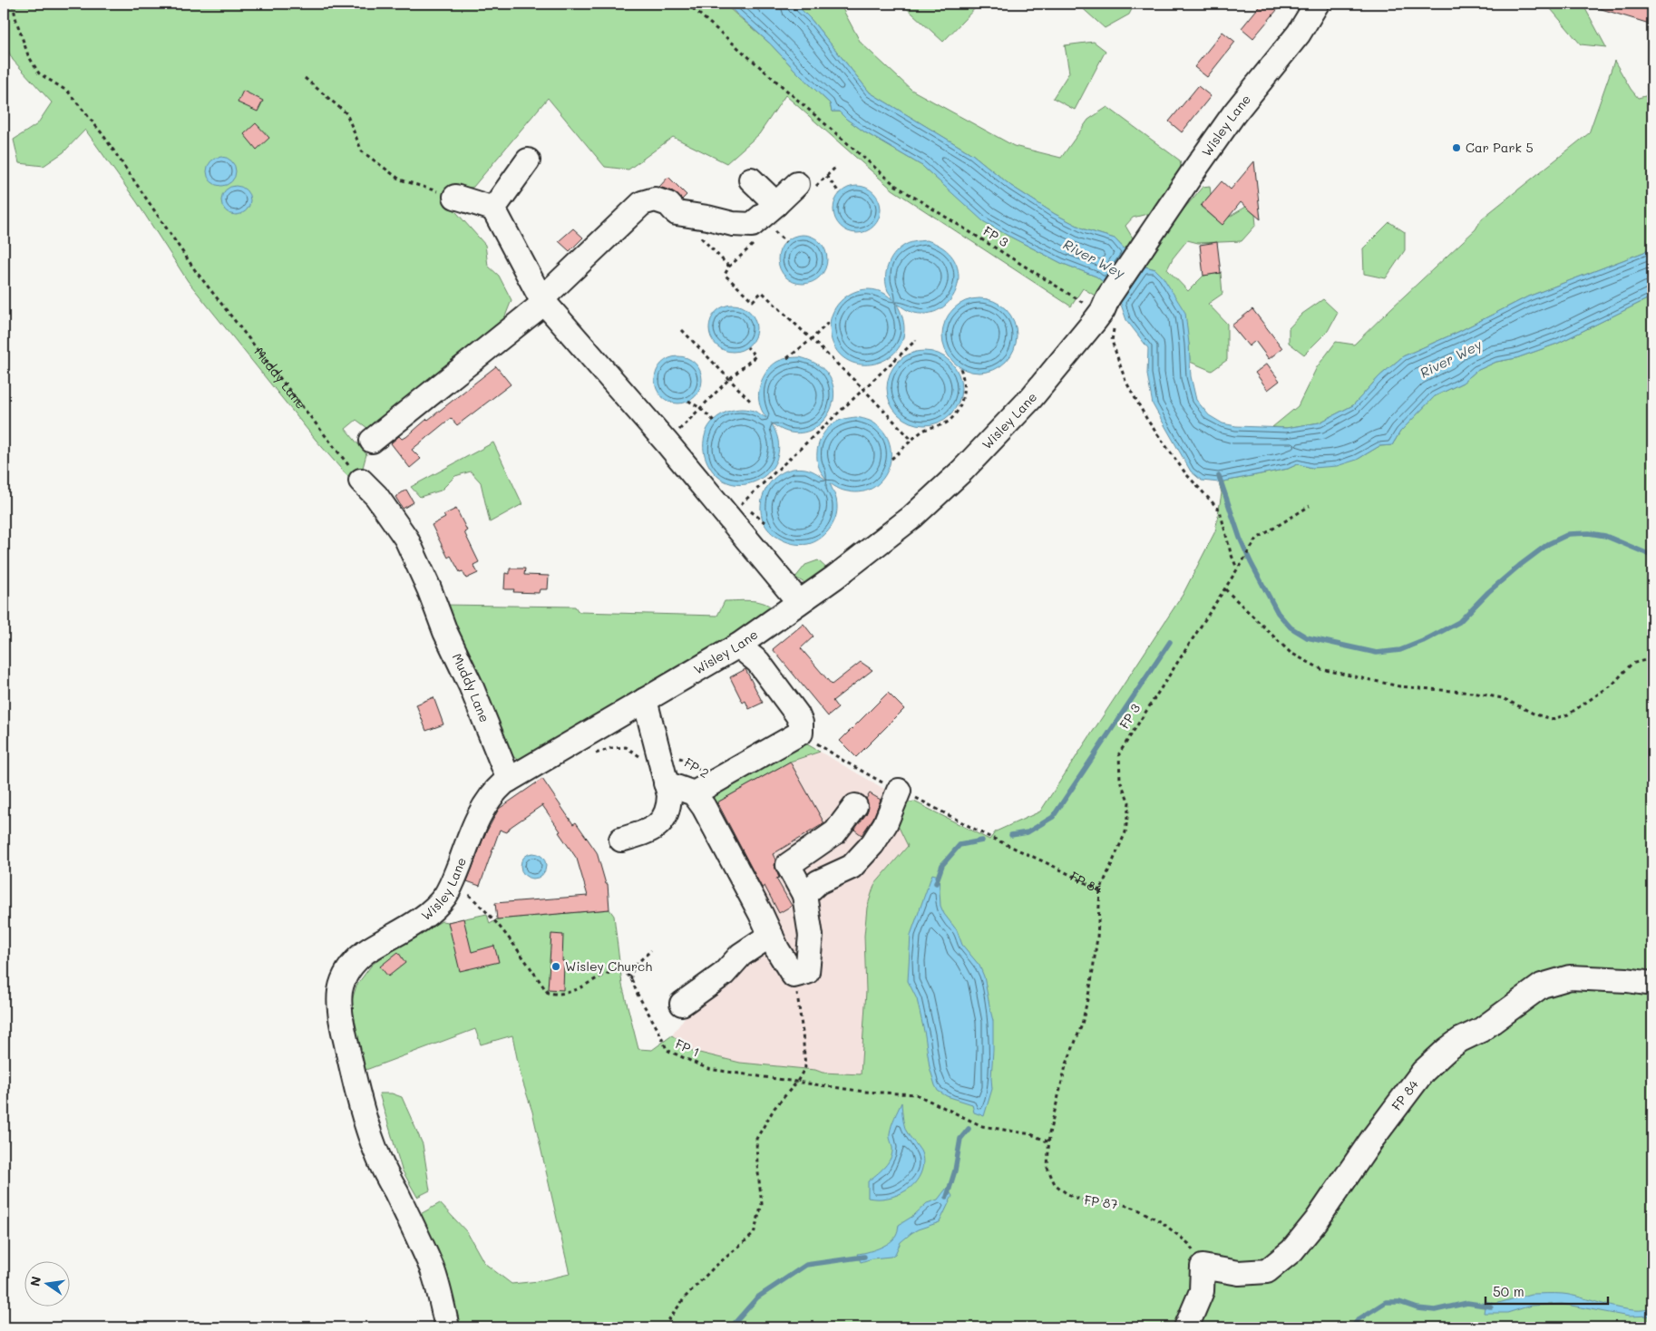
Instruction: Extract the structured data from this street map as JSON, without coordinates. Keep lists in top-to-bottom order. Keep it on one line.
{"streets":{"street":["Wisley Lane","Muddy Lane","FP 2","FP 84"],"path":["FP 3","FP 1","FP 87"]},"crossings":[["Wisley Lane","FP 3"],["Wisley Lane","Muddy Lane"],["Wisley Lane","FP 2"],["FP 3","FP 84"],["FP 84","FP 1"],["FP 84","FP 87"],["FP 1","FP 87"]],"water":["River Wey"],"places":["Car Park 5","Wisley Church"],"scale_bar":"50 m","north":"left"}
